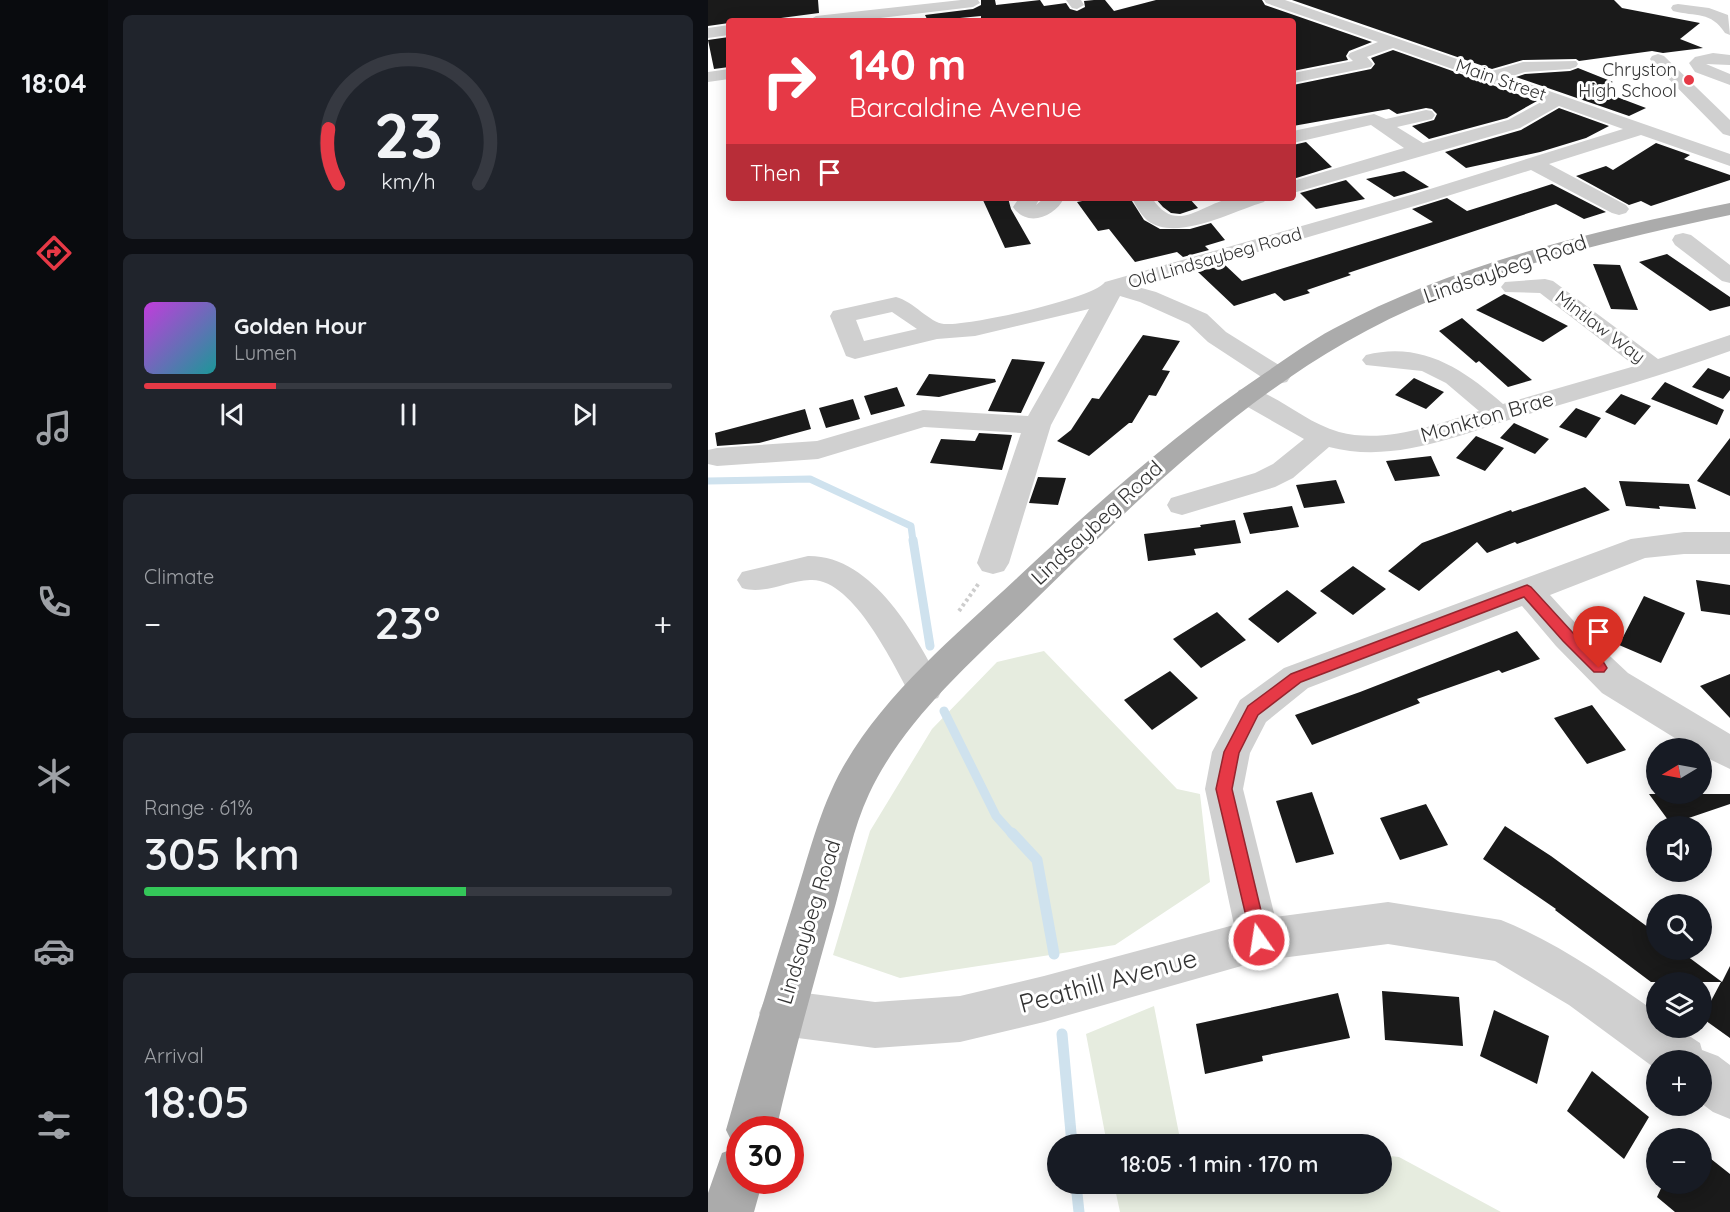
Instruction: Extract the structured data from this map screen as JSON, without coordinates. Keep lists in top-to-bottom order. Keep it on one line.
{"streets":{"main road":["Lindsaybeg Road"],"street":["Main Street","Old Lindsaybeg Road","Mintlaw Way","Monkton Brae","Peathill Avenue"]},"crossings":[["Main Street","Old Lindsaybeg Road"],["Lindsaybeg Road","Monkton Brae"],["Lindsaybeg Road","Peathill Avenue"],["Mintlaw Way","Monkton Brae"]],"places":["Chryston High School"],"north":"left","page":{"tabs":"18:04","turn":["140 m","Barcaldine Avenue"],"then":"Then","song":["Golden Hour","Lumen"],"tile":["Climate",["Range · 61%","305 km"],["Arrival","18:05"]],"heat":["−","23°","+"],"map_buttons":["+","−"],"limit":"30","trip":"18:05 · 1 min · 170 m","gauge":["23","km/h"]}}
